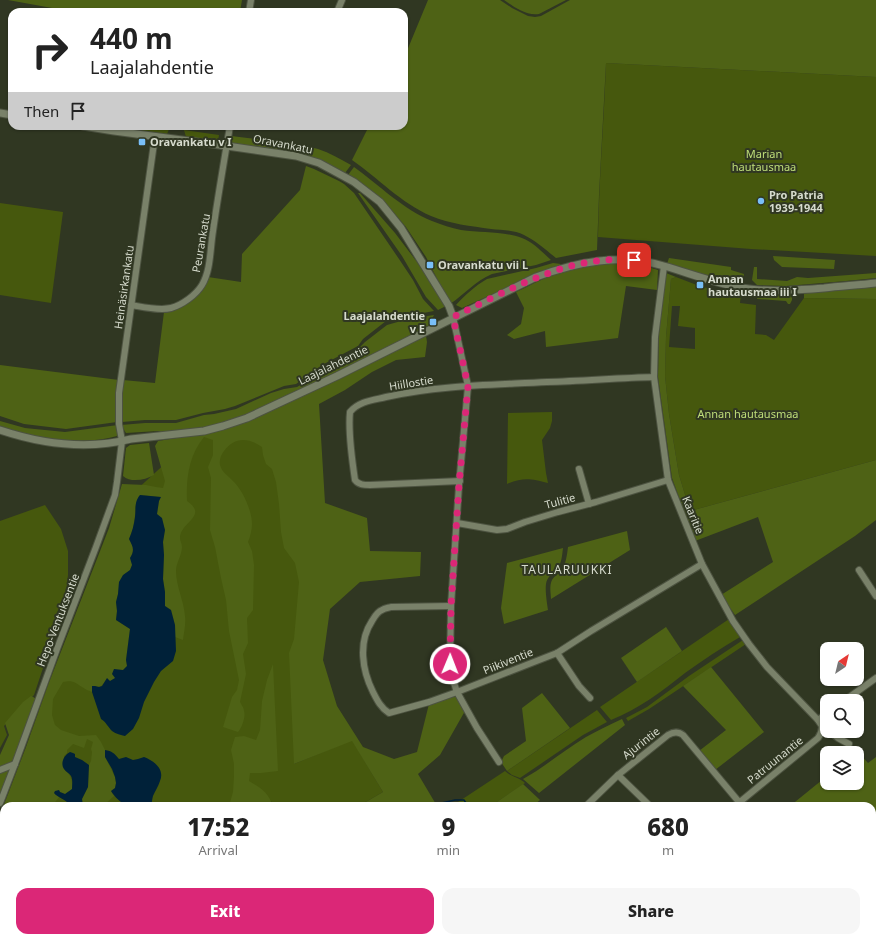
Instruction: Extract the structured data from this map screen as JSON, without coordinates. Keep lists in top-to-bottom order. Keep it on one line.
{"streets":{"street":["Oravankatu","Peurankatu","Heinäsirkankatu","Laajalahdentie","Hiillostie","Tulitie","Kaaritie","Hepo-Ventuksentie","Piikiventie","Ajurintie","Patruunantie"]},"crossings":[["Oravankatu","Peurankatu"],["Oravankatu","Heinäsirkankatu"],["Oravankatu","Laajalahdentie"],["Peurankatu","Heinäsirkankatu"],["Heinäsirkankatu","Laajalahdentie"],["Heinäsirkankatu","Hepo-Ventuksentie"],["Laajalahdentie","Kaaritie"],["Laajalahdentie","Hepo-Ventuksentie"],["Hiillostie","Kaaritie"],["Tulitie","Kaaritie"],["Kaaritie","Piikiventie"]],"districts":["TAULARUUKKI"],"parks":["Marian hautausmaa","Annan hautausmaa"],"places":{"transit":["Oravankatu v I","Oravankatu vii L","Annan hautausmaa iii I","Laajalahdentie v E"],"other":["Pro Patria 1939-1944"]},"north":"top right","page":{"turn":["440 m","Laajalahdentie"],"then":"Then","eta":["17:52","Arrival","9","min","680","m"],"buttons":["Exit","Share"]}}
